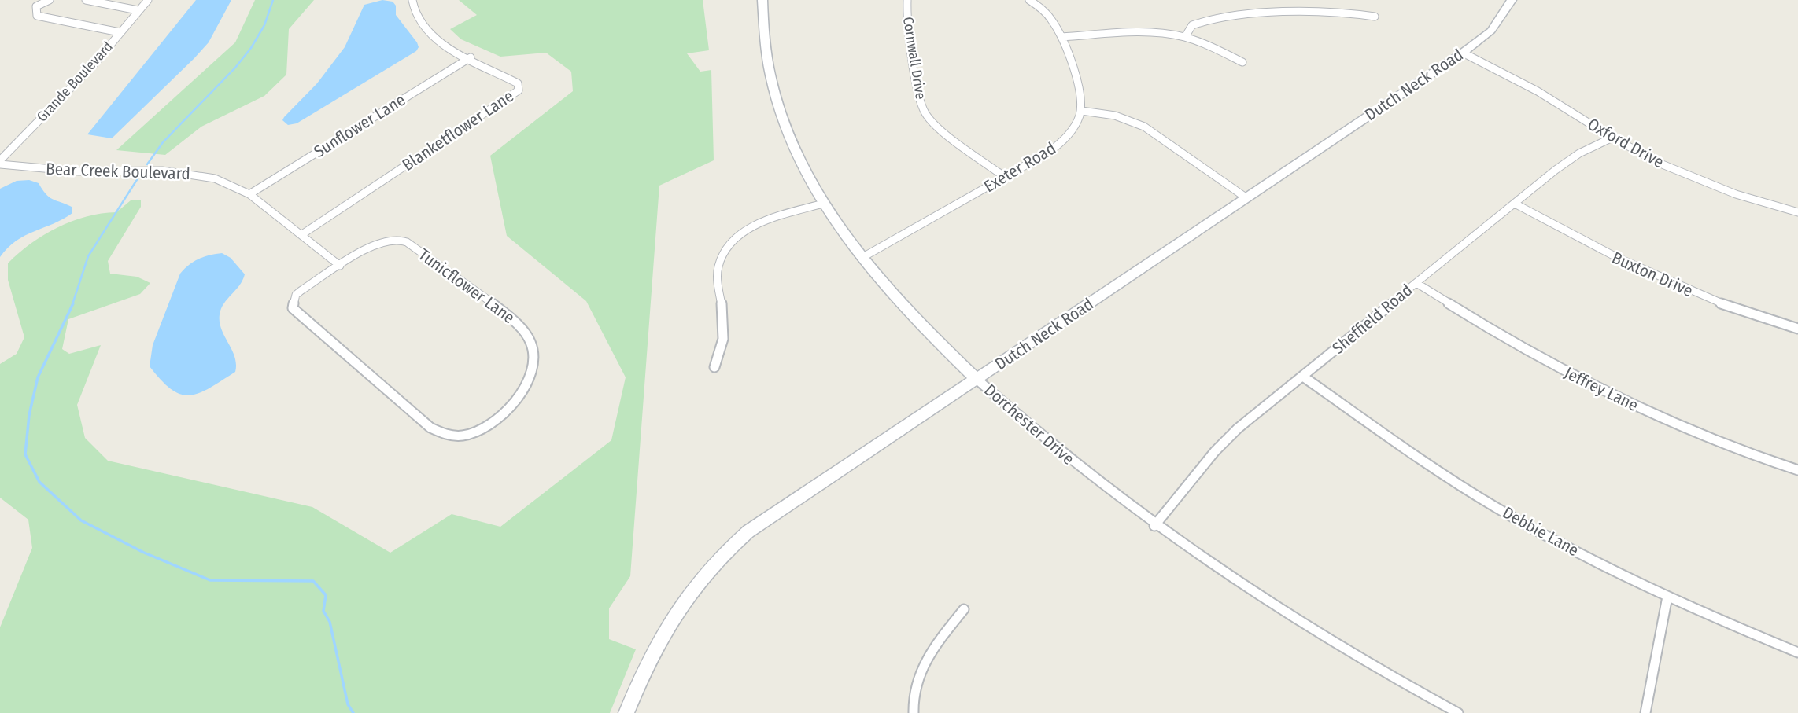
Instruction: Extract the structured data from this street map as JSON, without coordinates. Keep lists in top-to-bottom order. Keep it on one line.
{"streets":{"street":["Cornwall Drive","Grande Boulevard","Dutch Neck Road","Sunflower Lane","Blanketflower Lane","Oxford Drive","Exeter Road","Bear Creek Boulevard","Buxton Drive","Tunicflower Lane","Sheffield Road","Jeffrey Lane","Dorchester Drive","Debbie Lane"]},"crossings":[["Cornwall Drive","Exeter Road"],["Grande Boulevard","Bear Creek Boulevard"],["Dutch Neck Road","Oxford Drive"],["Dutch Neck Road","Dorchester Drive"],["Sunflower Lane","Blanketflower Lane"],["Sunflower Lane","Bear Creek Boulevard"],["Blanketflower Lane","Bear Creek Boulevard"],["Oxford Drive","Sheffield Road"],["Exeter Road","Dorchester Drive"],["Bear Creek Boulevard","Tunicflower Lane"],["Buxton Drive","Sheffield Road"],["Sheffield Road","Jeffrey Lane"],["Sheffield Road","Dorchester Drive"],["Sheffield Road","Debbie Lane"]]}
